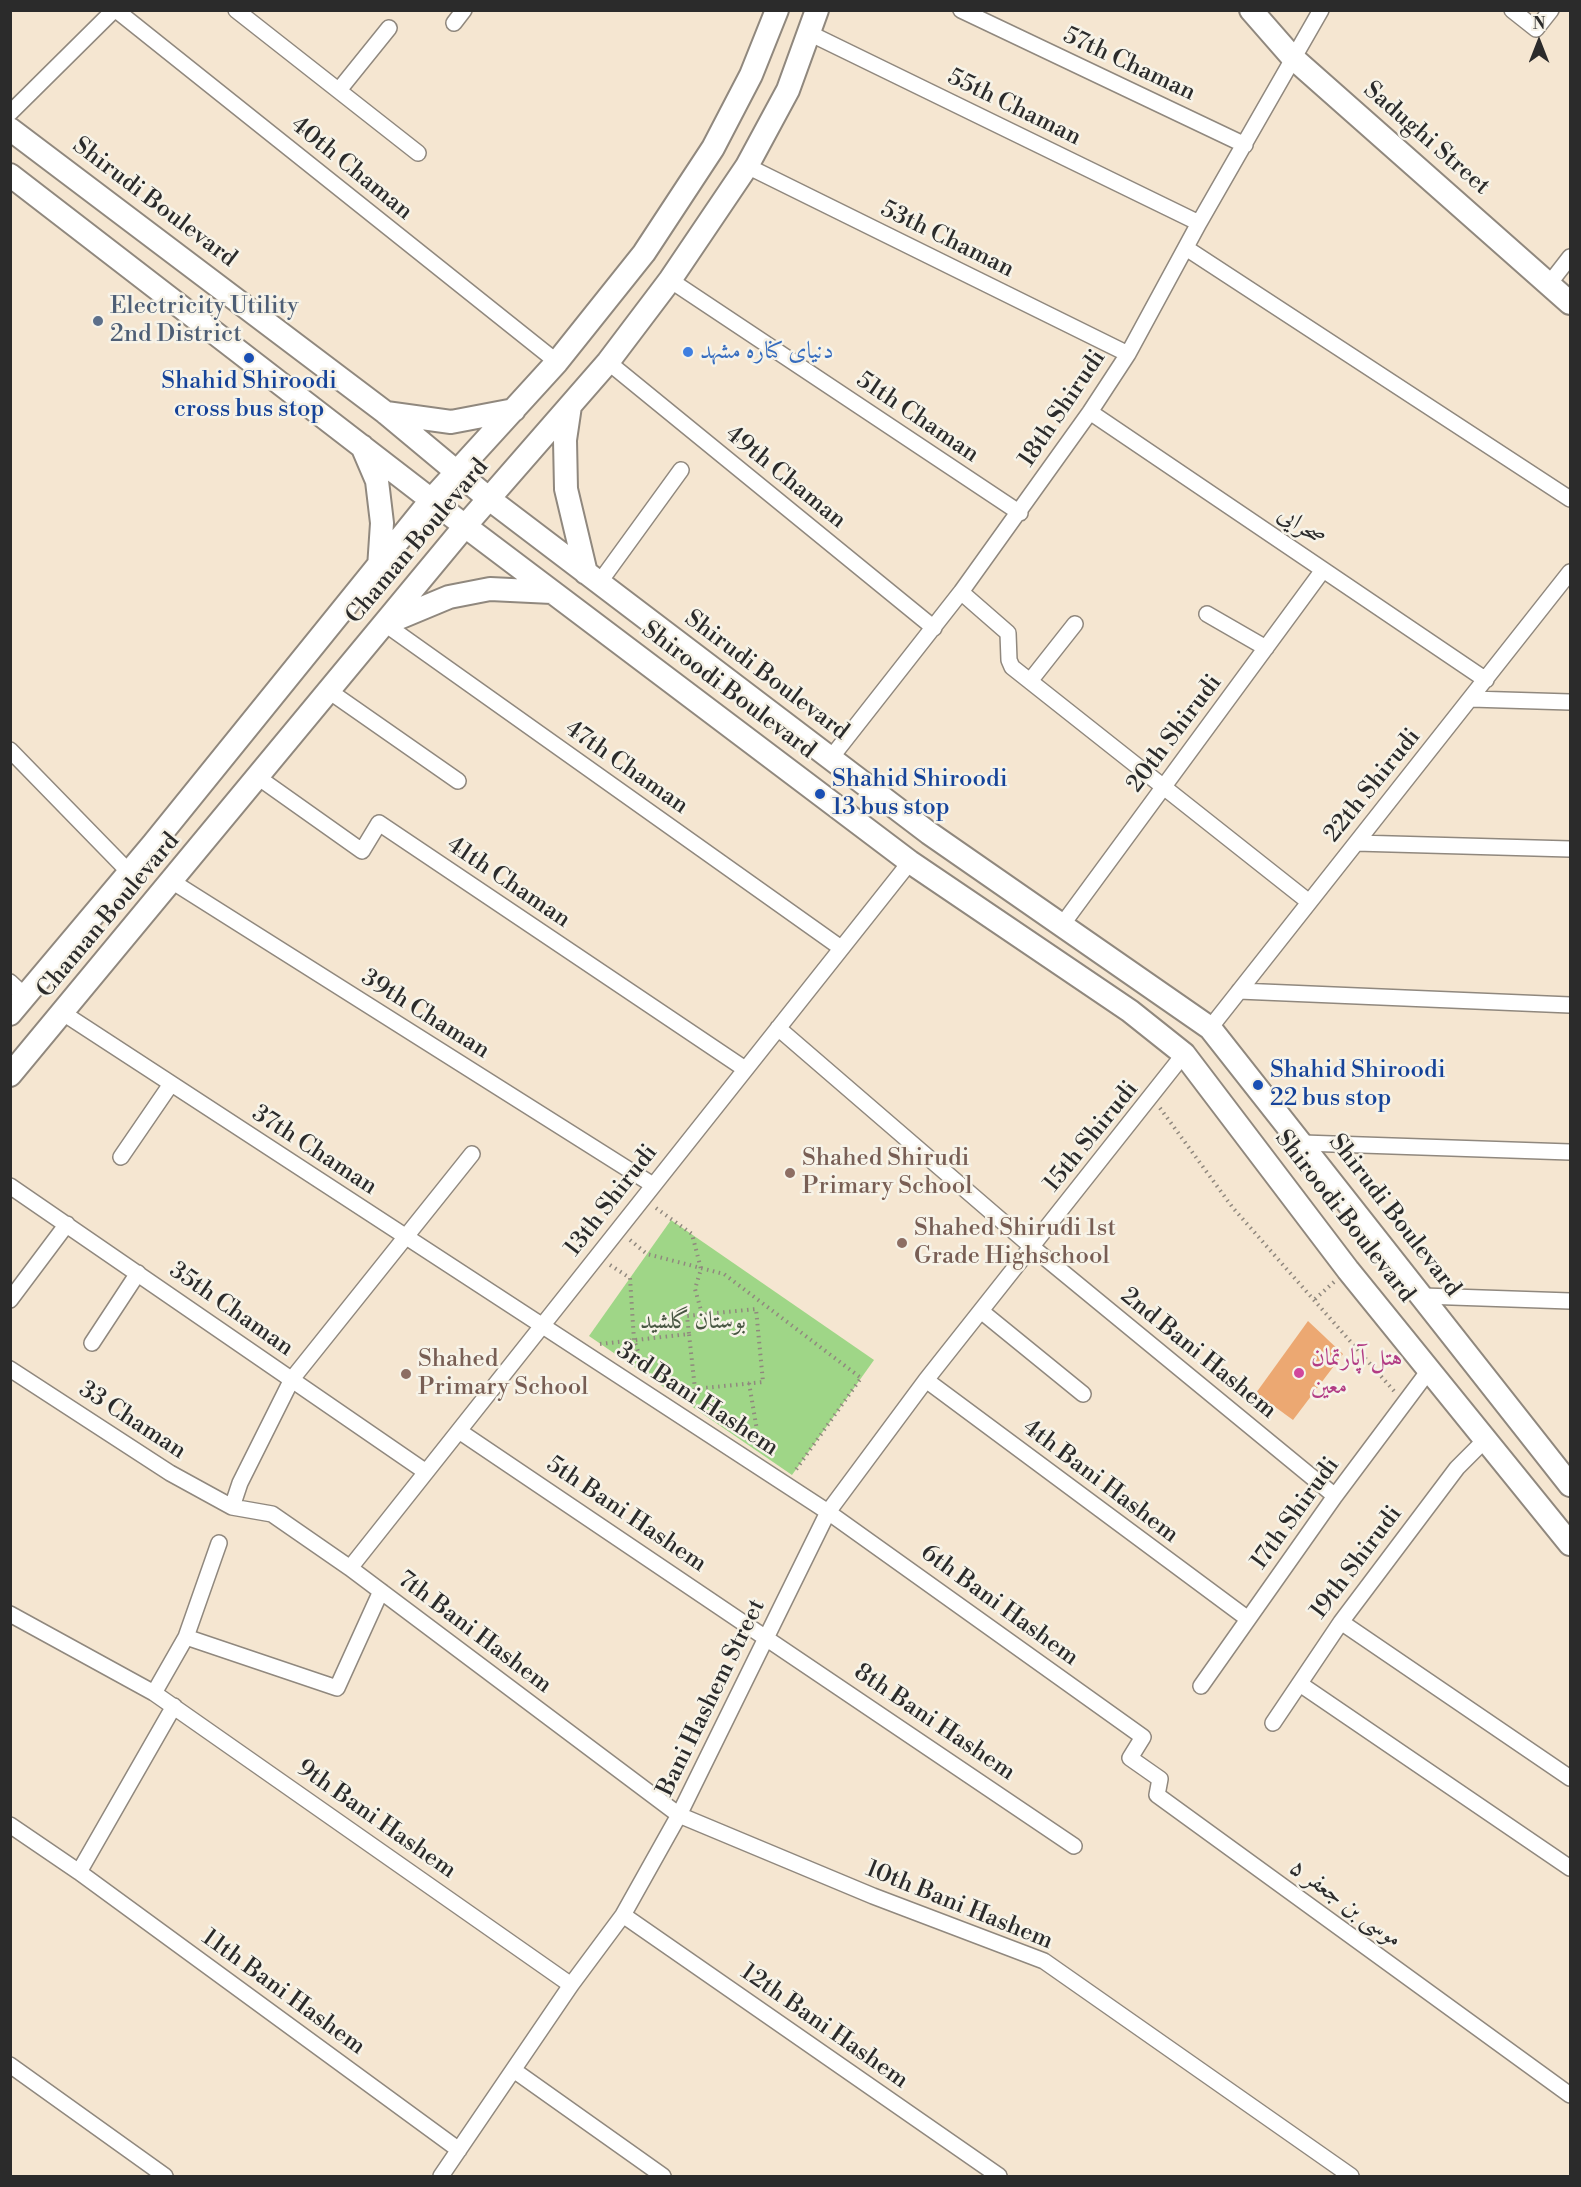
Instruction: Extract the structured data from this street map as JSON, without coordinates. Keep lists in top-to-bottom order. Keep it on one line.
{"streets":{"main road":["Sadughi Street","Shirudi Boulevard","Chaman Boulevard","Shiroodi Boulevard"],"street":["57th Chaman","55th Chaman","40th Chaman","53th Chaman","18th Shirudi","51th Chaman","49th Chaman","صحرایی","20th Shirudi","47th Chaman","22th Shirudi","41th Chaman","39th Chaman","15th Shirudi","37th Chaman","13th Shirudi","35th Chaman","2nd Bani Hashem","3rd Bani Hashem","33 Chaman","4th Bani Hashem","17th Shirudi","5th Bani Hashem","19th Shirudi","6th Bani Hashem","7th Bani Hashem","Bani Hashem Street","8th Bani Hashem","9th Bani Hashem","موسی بن جعفر ۵","10th Bani Hashem","11th Bani Hashem","12th Bani Hashem"]},"crossings":[["57th Chaman","18th Shirudi"],["55th Chaman","18th Shirudi"],["55th Chaman","Chaman Boulevard"],["Sadughi Street","18th Shirudi"],["40th Chaman","Chaman Boulevard"],["Shirudi Boulevard","18th Shirudi"],["Shirudi Boulevard","Chaman Boulevard"],["Shirudi Boulevard","20th Shirudi"],["Shirudi Boulevard","22th Shirudi"],["53th Chaman","18th Shirudi"],["53th Chaman","Chaman Boulevard"],["18th Shirudi","51th Chaman"],["18th Shirudi","49th Chaman"],["18th Shirudi","صحرایی"],["51th Chaman","Chaman Boulevard"],["49th Chaman","Chaman Boulevard"],["صحرایی","20th Shirudi"],["صحرایی","22th Shirudi"],["Chaman Boulevard","Shiroodi Boulevard"],["Chaman Boulevard","47th Chaman"],["Chaman Boulevard","41th Chaman"],["Chaman Boulevard","39th Chaman"],["Chaman Boulevard","37th Chaman"],["Shiroodi Boulevard","15th Shirudi"],["Shiroodi Boulevard","13th Shirudi"],["Shiroodi Boulevard","17th Shirudi"],["Shiroodi Boulevard","19th Shirudi"],["47th Chaman","13th Shirudi"],["41th Chaman","13th Shirudi"],["39th Chaman","13th Shirudi"],["15th Shirudi","2nd Bani Hashem"],["15th Shirudi","Bani Hashem Street"],["37th Chaman","13th Shirudi"],["37th Chaman","3rd Bani Hashem"],["13th Shirudi","35th Chaman"],["13th Shirudi","2nd Bani Hashem"],["13th Shirudi","3rd Bani Hashem"],["13th Shirudi","5th Bani Hashem"],["13th Shirudi","7th Bani Hashem"],["2nd Bani Hashem","17th Shirudi"],["2nd Bani Hashem","Bani Hashem Street"],["3rd Bani Hashem","6th Bani Hashem"],["3rd Bani Hashem","Bani Hashem Street"],["33 Chaman","7th Bani Hashem"],["4th Bani Hashem","17th Shirudi"],["4th Bani Hashem","Bani Hashem Street"],["5th Bani Hashem","Bani Hashem Street"],["5th Bani Hashem","8th Bani Hashem"],["6th Bani Hashem","Bani Hashem Street"],["6th Bani Hashem","موسی بن جعفر ۵"],["7th Bani Hashem","Bani Hashem Street"],["7th Bani Hashem","10th Bani Hashem"],["Bani Hashem Street","8th Bani Hashem"],["Bani Hashem Street","9th Bani Hashem"],["Bani Hashem Street","10th Bani Hashem"],["Bani Hashem Street","11th Bani Hashem"],["Bani Hashem Street","12th Bani Hashem"]],"parks":["بوستان گلشید"],"places":["Electricity Utility 2nd District","دنیای کناره مشهد","Shahid Shiroodi cross bus stop","Shahid Shiroodi 13 bus stop","Shahid Shiroodi 22 bus stop","Shahed Shirudi Primary School","Shahed Shirudi 1st Grade Highschool","هتل آپارتمان معین","Shahed Primary School"],"north":"top"}
